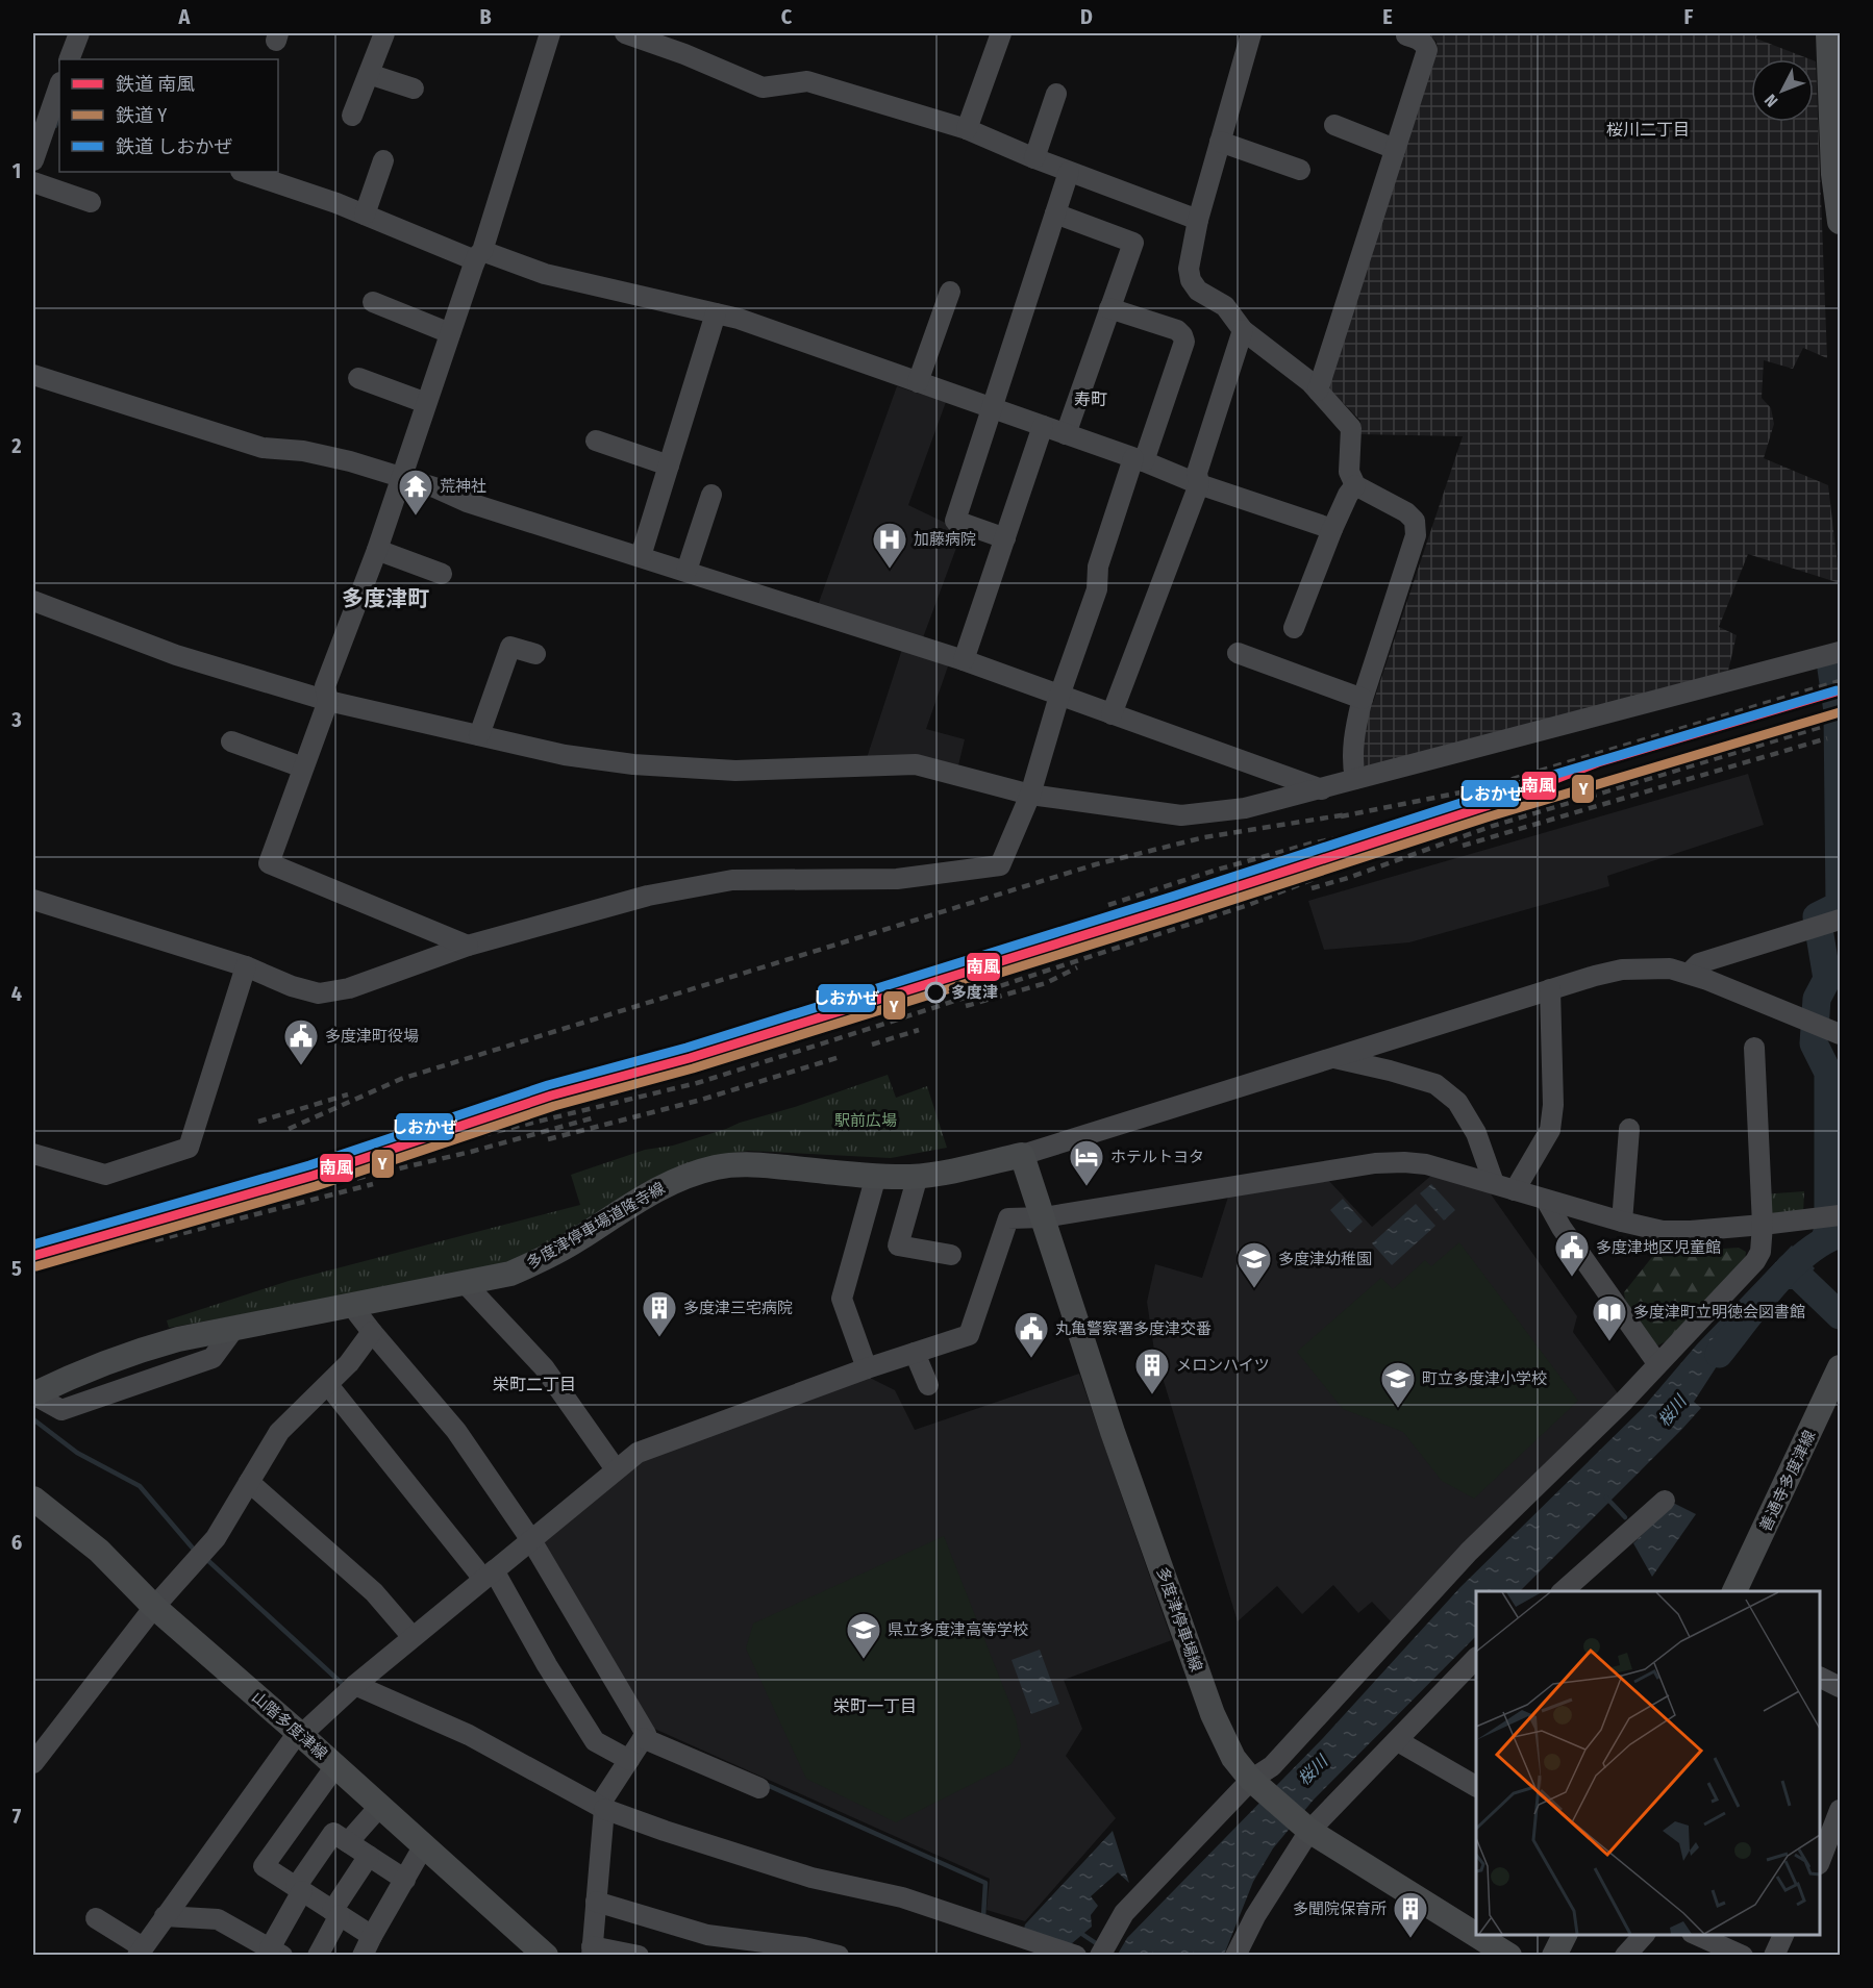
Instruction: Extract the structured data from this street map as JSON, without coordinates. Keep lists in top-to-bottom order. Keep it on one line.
{"streets":{"main road":["多度津停車場道隆寺線","善通寺多度津線","多度津停車場線","山階多度津線"]},"crossings":[["多度津停車場道隆寺線","多度津停車場線"]],"districts":["桜川二丁目","寿町","多度津町","栄町二丁目","栄町一丁目"],"water":["桜川"],"parks":["駅前広場"],"places":{"temple":["荒神社"],"hospital":["加藤病院"],"other":["多度津"],"public building":["多度津町役場","多度津地区児童館","丸亀警察署多度津交番"],"hotel":["ホテルトヨタ"],"school or university":["多度津幼稚園","町立多度津小学校","県立多度津高等学校"],"building":["多度津三宅病院","メロンハイツ","多聞院保育所"],"library":["多度津町立明徳会図書館"]},"lines":["rail line 南風","rail line しおかぜ","rail line Y"],"legend":["鉄道 南風","鉄道 Y","鉄道 しおかぜ"],"north":"bottom left","grid":{"columns":["A","B","C","D","E","F"],"rows":["1","2","3","4","5","6","7"]}}
